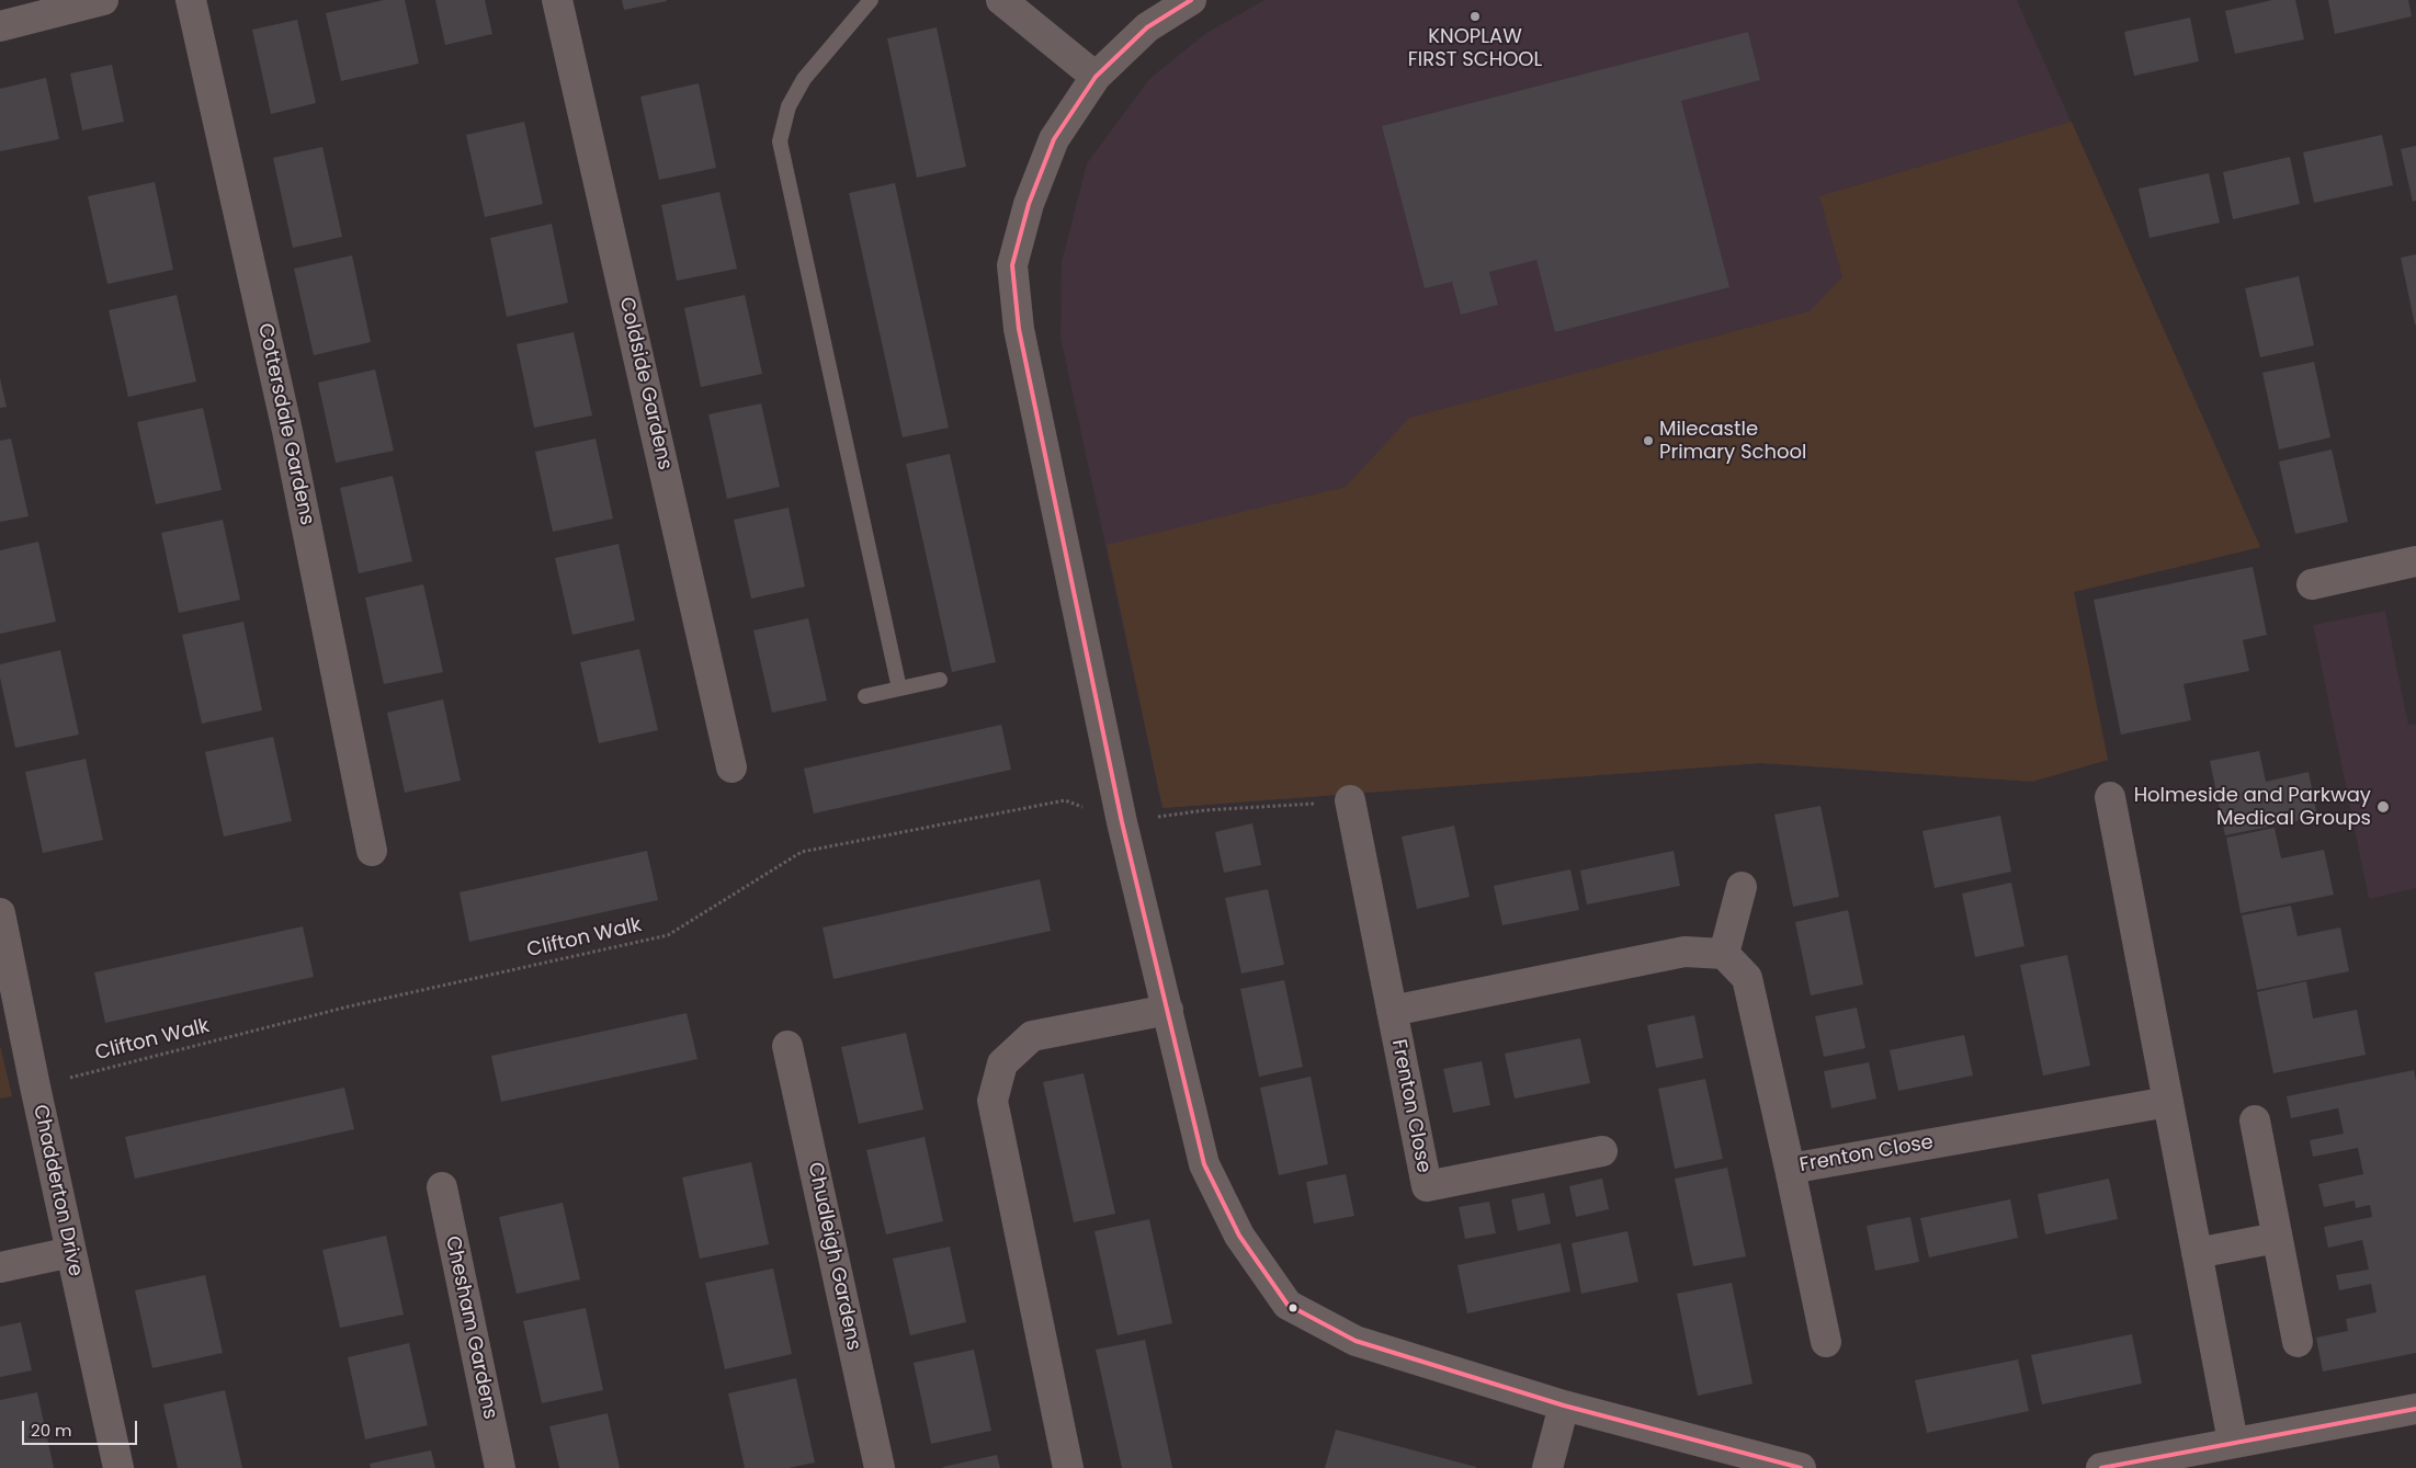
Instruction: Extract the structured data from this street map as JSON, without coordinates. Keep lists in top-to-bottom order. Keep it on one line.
{"streets":{"street":["Coldside Gardens","Cottersdale Gardens","Frenton Close","Chadderton Drive","Chudleigh Gardens","Chesham Gardens"],"path":["Clifton Walk"]},"crossings":[["Clifton Walk","Chadderton Drive"]],"places":["KNOPLAW FIRST SCHOOL","Milecastle Primary School","Holmeside and Parkway Medical Groups"],"scale_bar":"20 m"}
